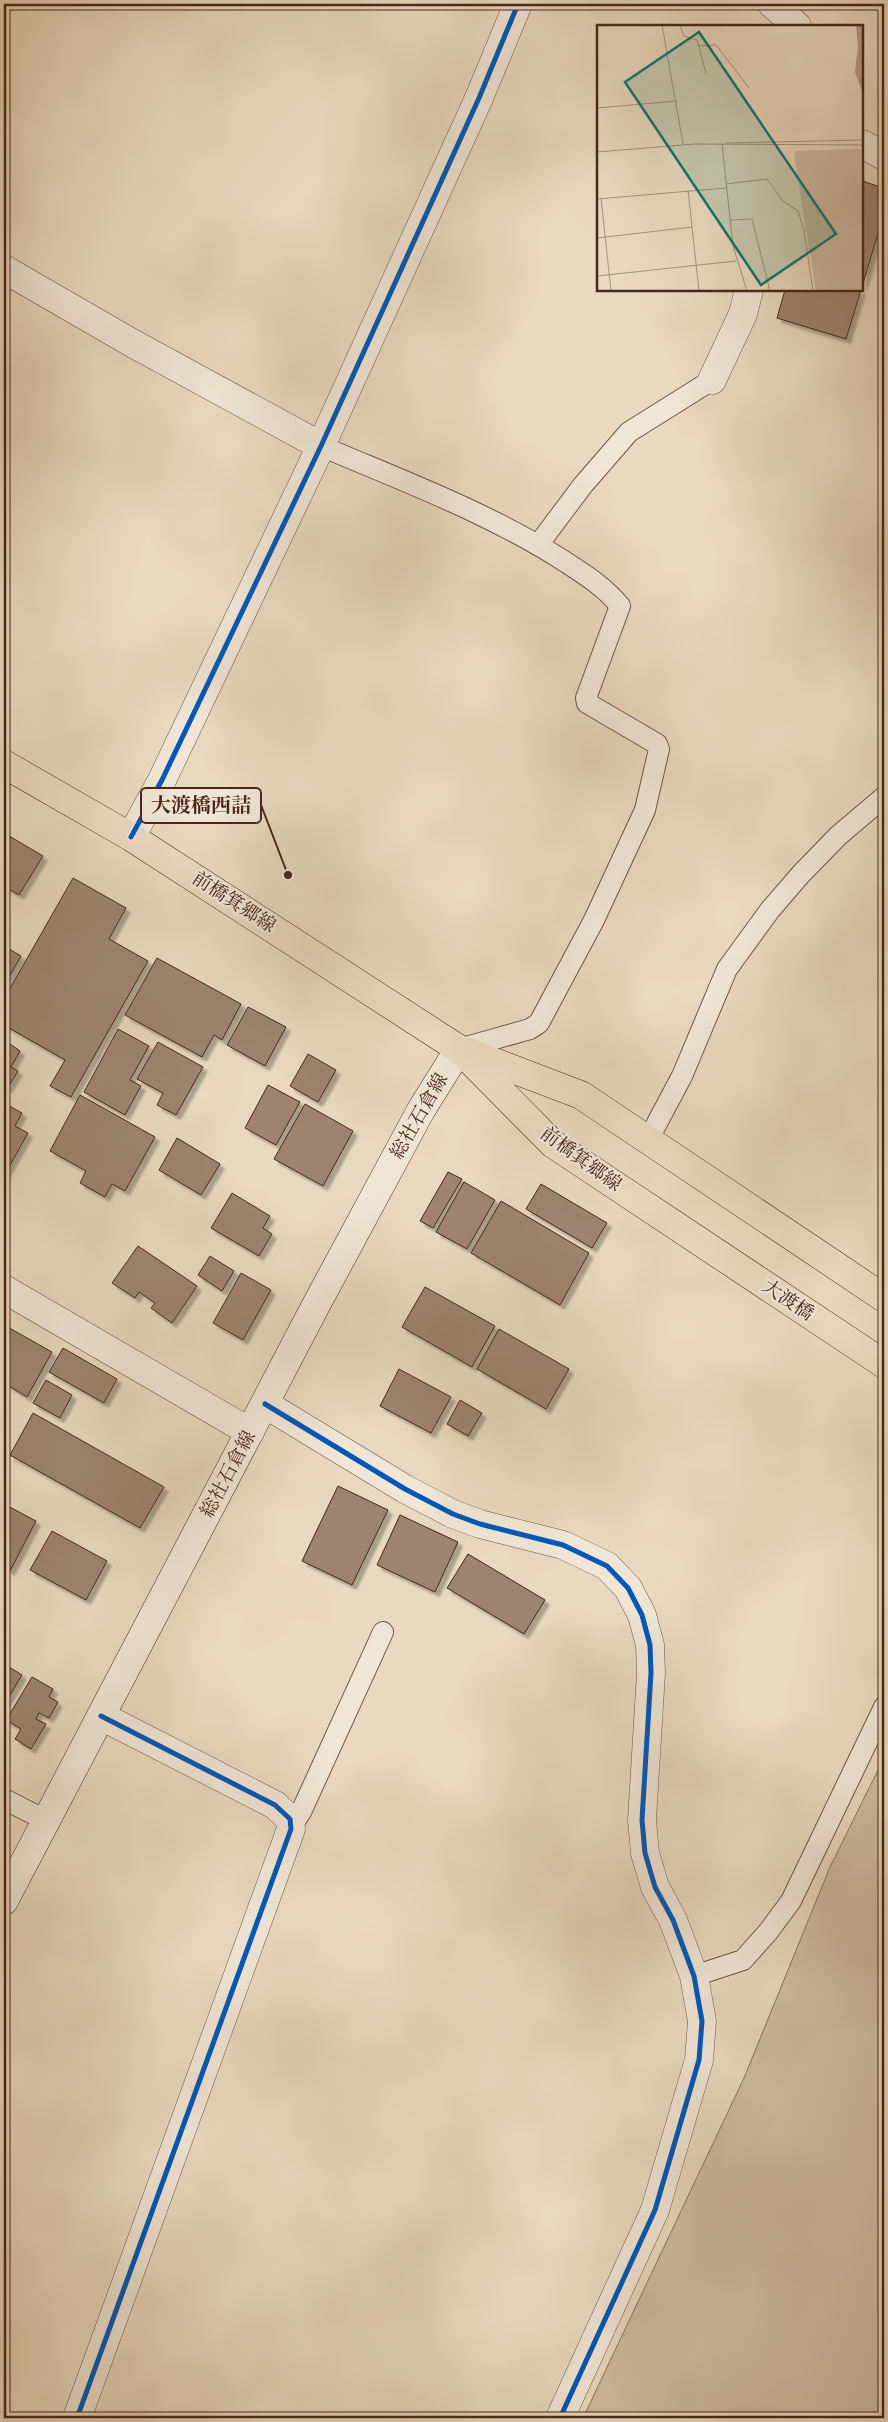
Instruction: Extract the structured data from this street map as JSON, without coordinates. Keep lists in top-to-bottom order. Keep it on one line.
{"streets":{"main road":["前橋箕郷線","大渡橋"],"street":["総社石倉線"]},"crossings":[["前橋箕郷線","総社石倉線"],["前橋箕郷線","大渡橋"]],"places":["大渡橋西詰"]}
